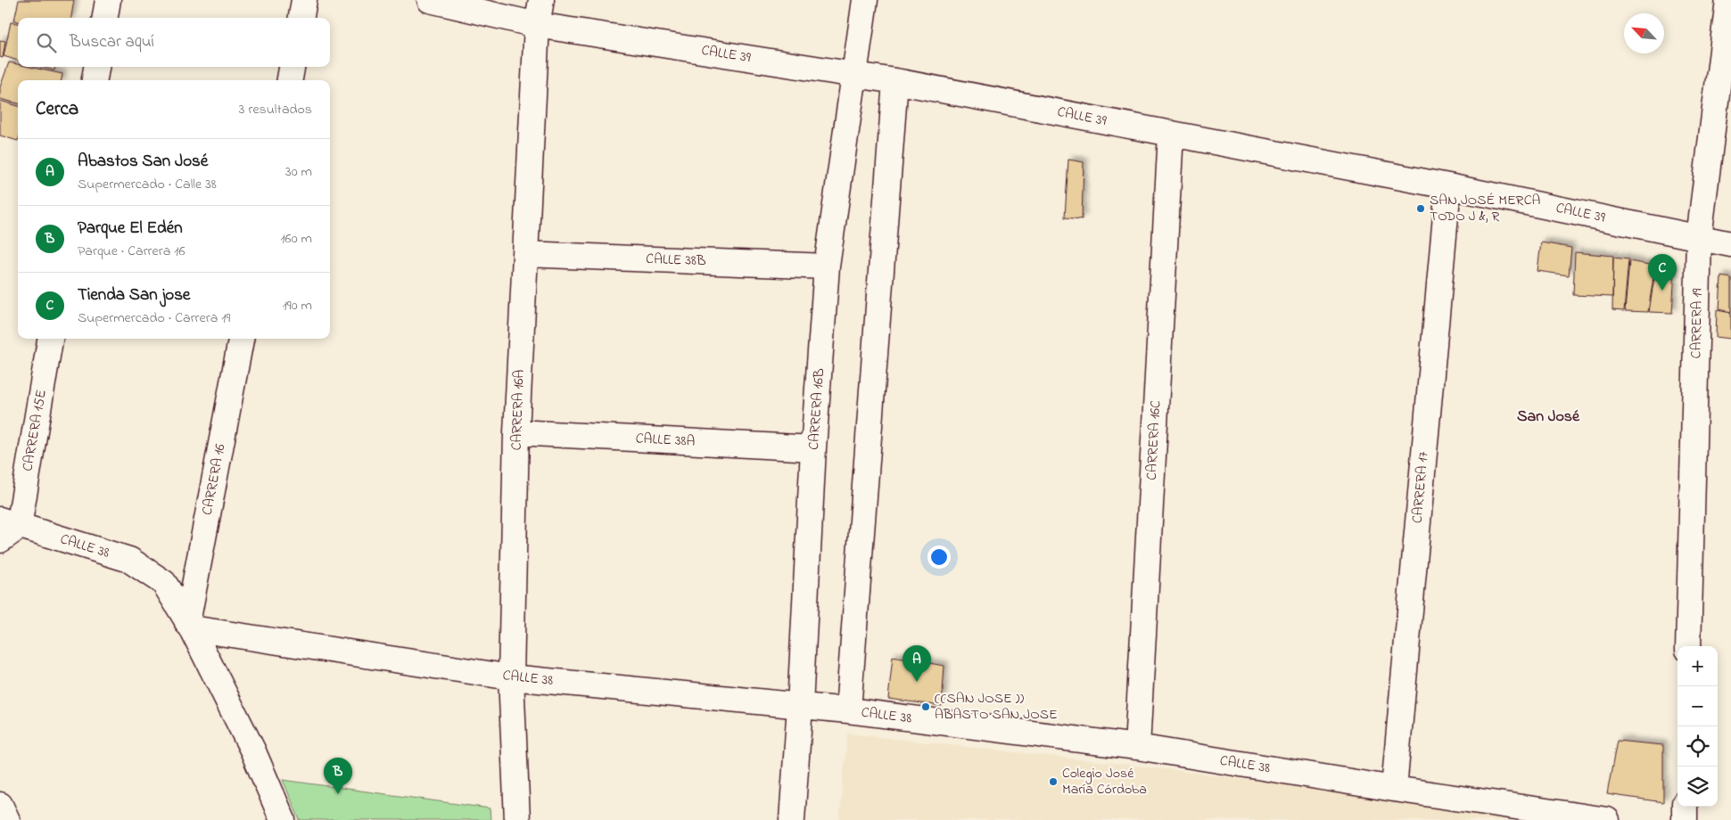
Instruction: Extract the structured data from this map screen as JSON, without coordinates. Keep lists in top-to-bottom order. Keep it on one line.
{"streets":{"street":["CALLE 39","CALLE 38B","CARRERA 19","CARRERA 16B","CARRERA 16A","CARRERA 15E","CALLE 38A","CARRERA 16C","CARRERA 16","CARRERA 17","CALLE 38"]},"crossings":[["CALLE 39","CARRERA 19"],["CALLE 39","CARRERA 16B"],["CALLE 39","CARRERA 16A"],["CALLE 39","CARRERA 16C"],["CALLE 39","CARRERA 17"],["CALLE 38B","CARRERA 16B"],["CALLE 38B","CARRERA 16A"],["CARRERA 16B","CALLE 38A"],["CARRERA 16B","CALLE 38"],["CARRERA 16A","CALLE 38A"],["CARRERA 16A","CALLE 38"],["CARRERA 15E","CALLE 38"],["CARRERA 16C","CALLE 38"],["CARRERA 16","CALLE 38"],["CARRERA 17","CALLE 38"]],"districts":["San José"],"places":["SAN JOSÉ MERCA TODO J &, R","((SAN JOSE )) ABASTO SAN JOSE","Colegio José María Córdoba"],"north":"top left","page":{"search":"Buscar aquí","heading":["Cerca","3 resultados"],"list":[{"mark":"A","name":"Abastos San José","note":"Supermercado · Calle 38","value":"30 m"},{"mark":"B","name":"Parque El Edén","note":"Parque · Carrera 16","value":"160 m"},{"mark":"C","name":"Tienda San jose","note":"Supermercado · Carrera 19","value":"190 m"}],"pins":["C","A","B"],"map_buttons":["+","−"]}}
